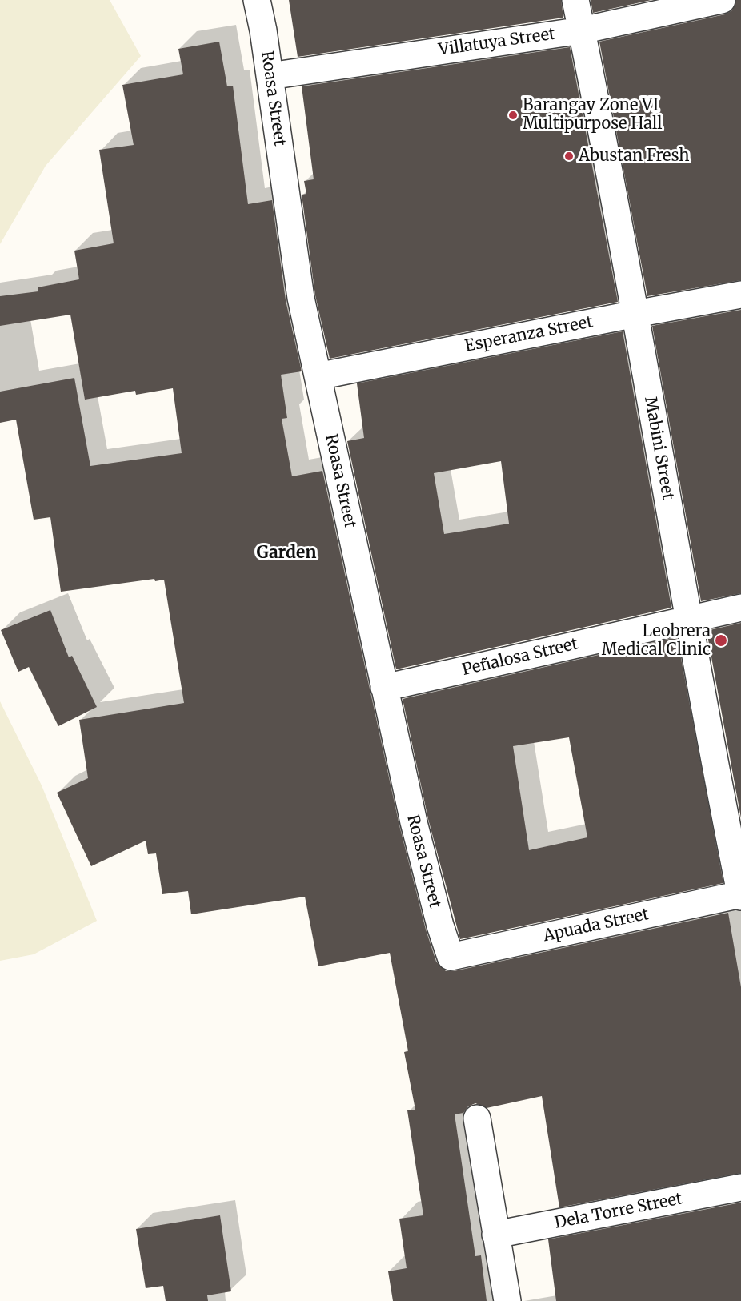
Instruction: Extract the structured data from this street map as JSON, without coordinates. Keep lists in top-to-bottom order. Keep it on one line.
{"streets":{"street":["Villatuya Street","Roasa Street","Esperanza Street","Mabini Street","Peñalosa Street","Apuada Street","Dela Torre Street"]},"crossings":[["Villatuya Street","Roasa Street"],["Villatuya Street","Mabini Street"],["Roasa Street","Esperanza Street"],["Roasa Street","Peñalosa Street"],["Roasa Street","Apuada Street"],["Esperanza Street","Mabini Street"],["Mabini Street","Peñalosa Street"],["Mabini Street","Apuada Street"]],"districts":["Garden"],"places":["Barangay Zone VI Multipurpose Hall","Abustan Fresh","Leobrera Medical Clinic"]}
